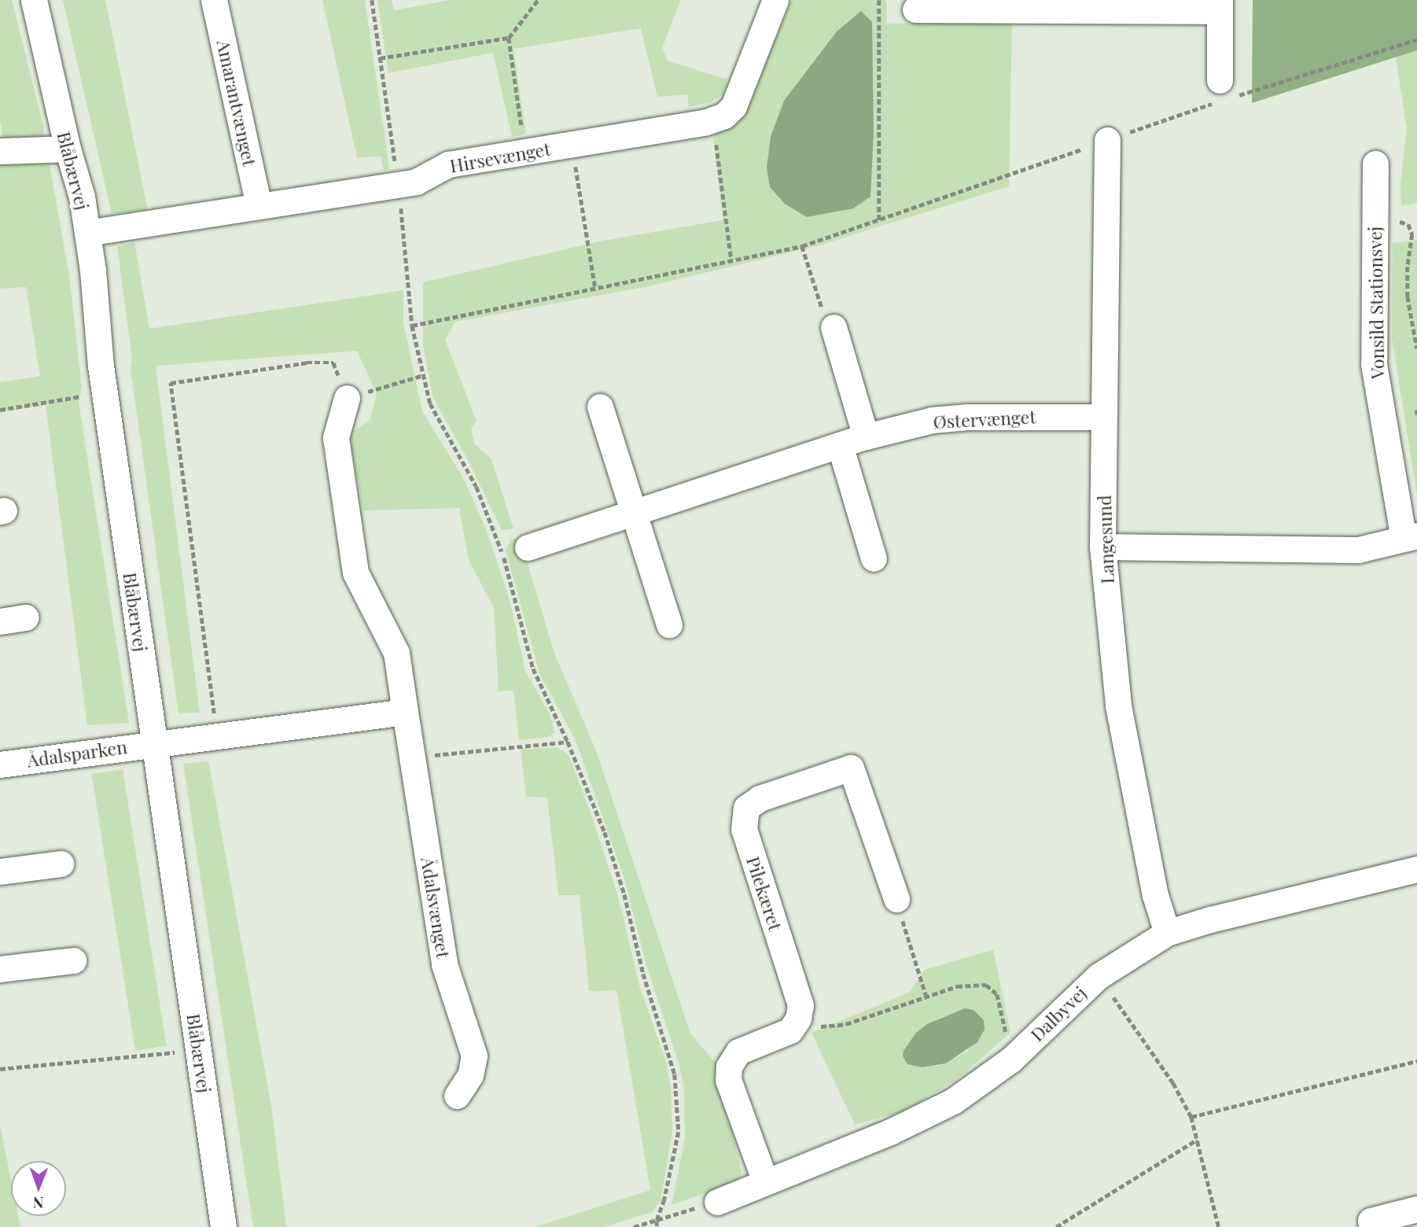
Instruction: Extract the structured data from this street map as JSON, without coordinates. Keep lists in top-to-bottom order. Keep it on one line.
{"streets":{"street":["Amarantvænget","Hirsevænget","Blåbærvej","Vonsild Stationsvej","Østervænget","Langesund","Ådalsparken","Pilekæret","Ådalsvænget","Dalbyvej"]},"crossings":[["Amarantvænget","Hirsevænget"],["Hirsevænget","Blåbærvej"],["Blåbærvej","Ådalsparken"],["Vonsild Stationsvej","Langesund"],["Østervænget","Langesund"],["Langesund","Dalbyvej"]],"north":"bottom"}
